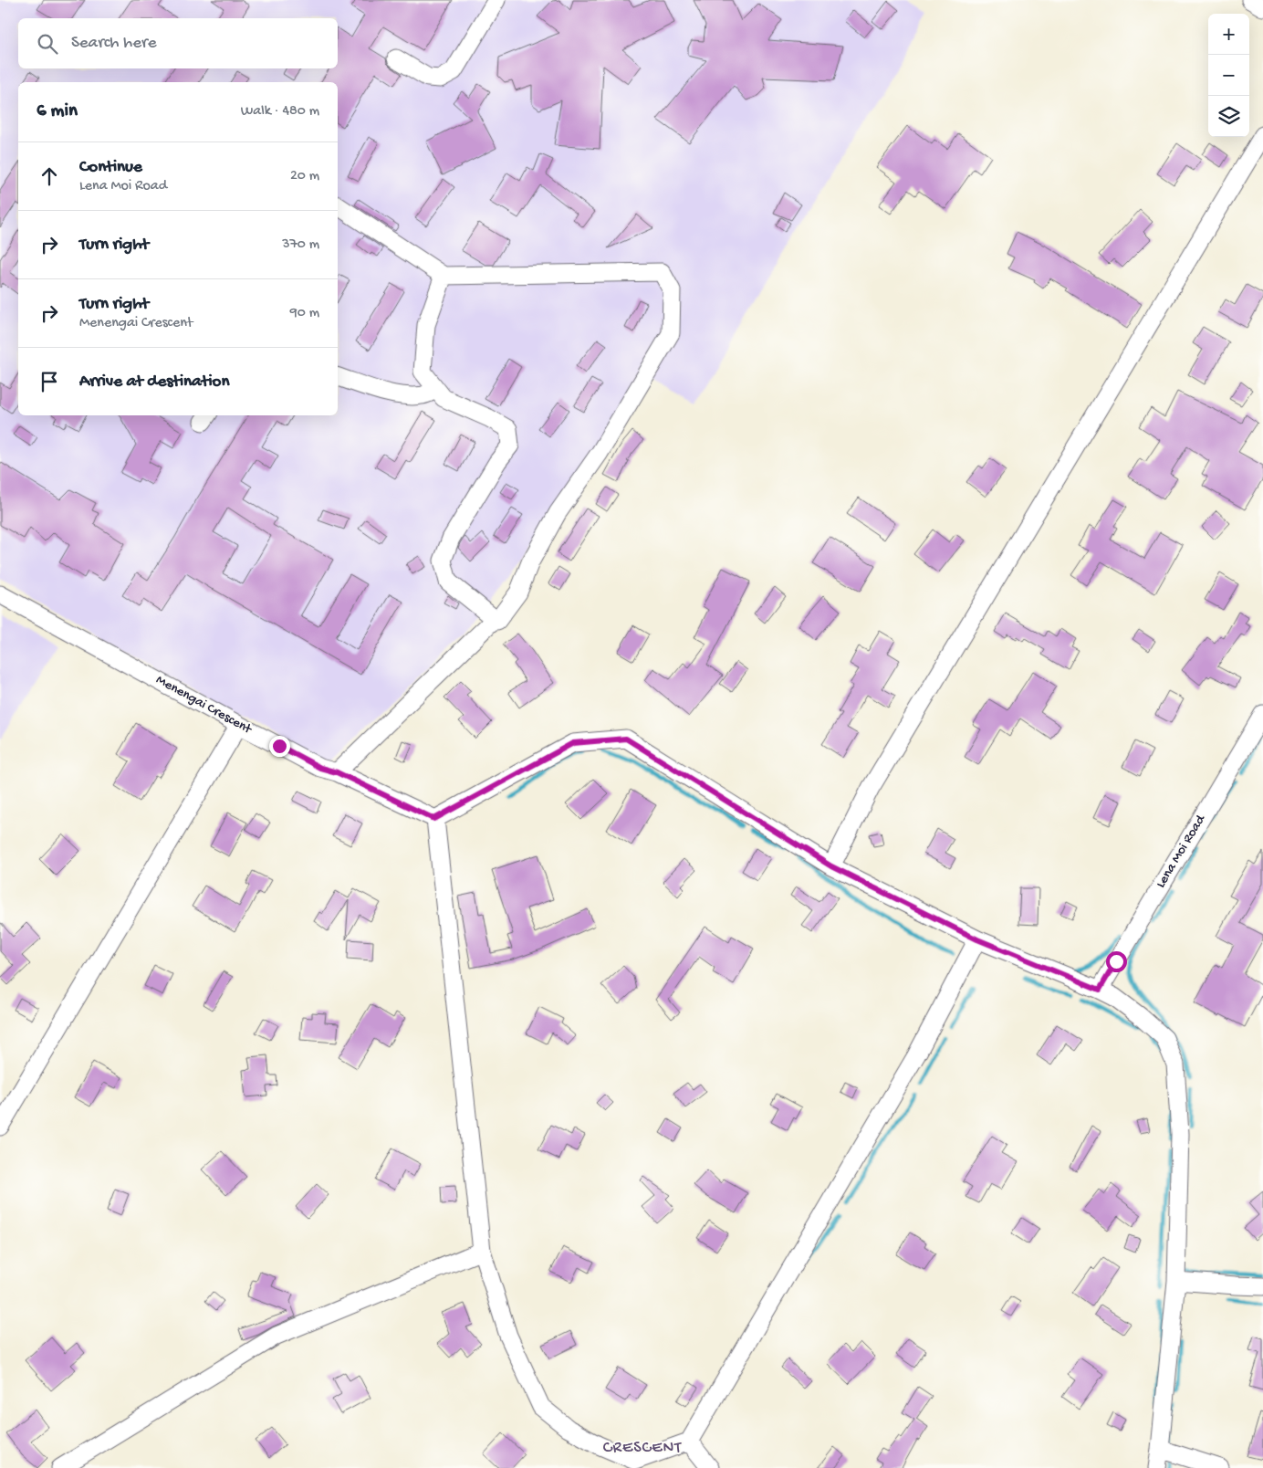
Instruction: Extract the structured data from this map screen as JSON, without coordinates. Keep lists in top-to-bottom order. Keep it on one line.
{"streets":{"street":["Menengai Crescent","Lena Moi Road"]},"districts":["CRESCENT"],"page":{"map_buttons":["+","−"],"search":"Search here","heading":["6 min","Walk · 480 m"],"list":[["Continue","Lena Moi Road","20 m"],["Turn right","370 m"],["Turn right","Menengai Crescent","90 m"],"Arrive at destination"]}}
